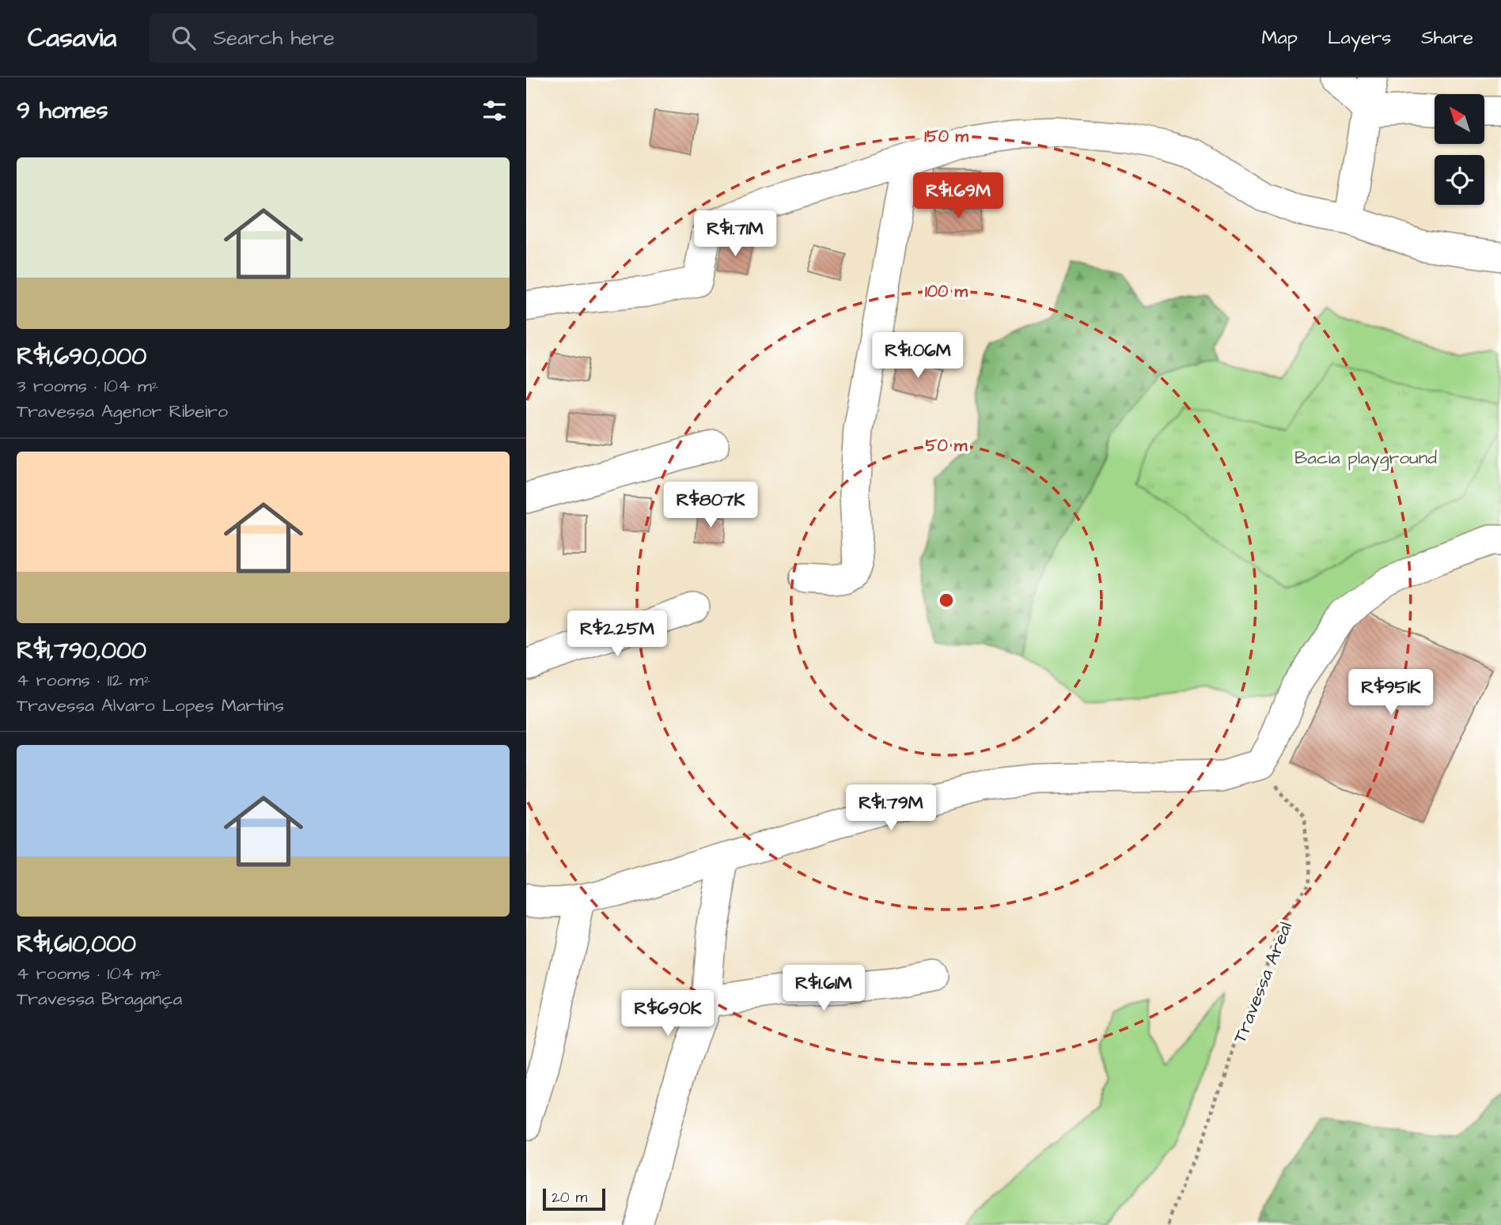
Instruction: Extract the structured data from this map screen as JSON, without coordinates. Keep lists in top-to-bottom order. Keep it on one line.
{"streets":{"path":["Travessa Areal"]},"parks":["Bacia playground"],"scale_bar":"20 m","north":"top left","page":{"header":"Casavia","search":"Search here","nav":["Map","Layers","Share"],"heading":"9 homes","list":[{"name":"R$1,690,000","note":"3 rooms · 104 m² · Travessa Agenor Ribeiro"},{"name":"R$1,790,000","note":"4 rooms · 112 m² · Travessa Alvaro Lopes Martins"},{"name":"R$1,610,000","note":"4 rooms · 104 m² · Travessa Bragança"}],"price":["R$1.69M","R$1.71M","R$1.06M","R$807K","R$2.25M","R$951K","R$1.79M","R$1.61M","R$690K"],"scale":"20 m"},"rings":["150 m","100 m","50 m"]}
